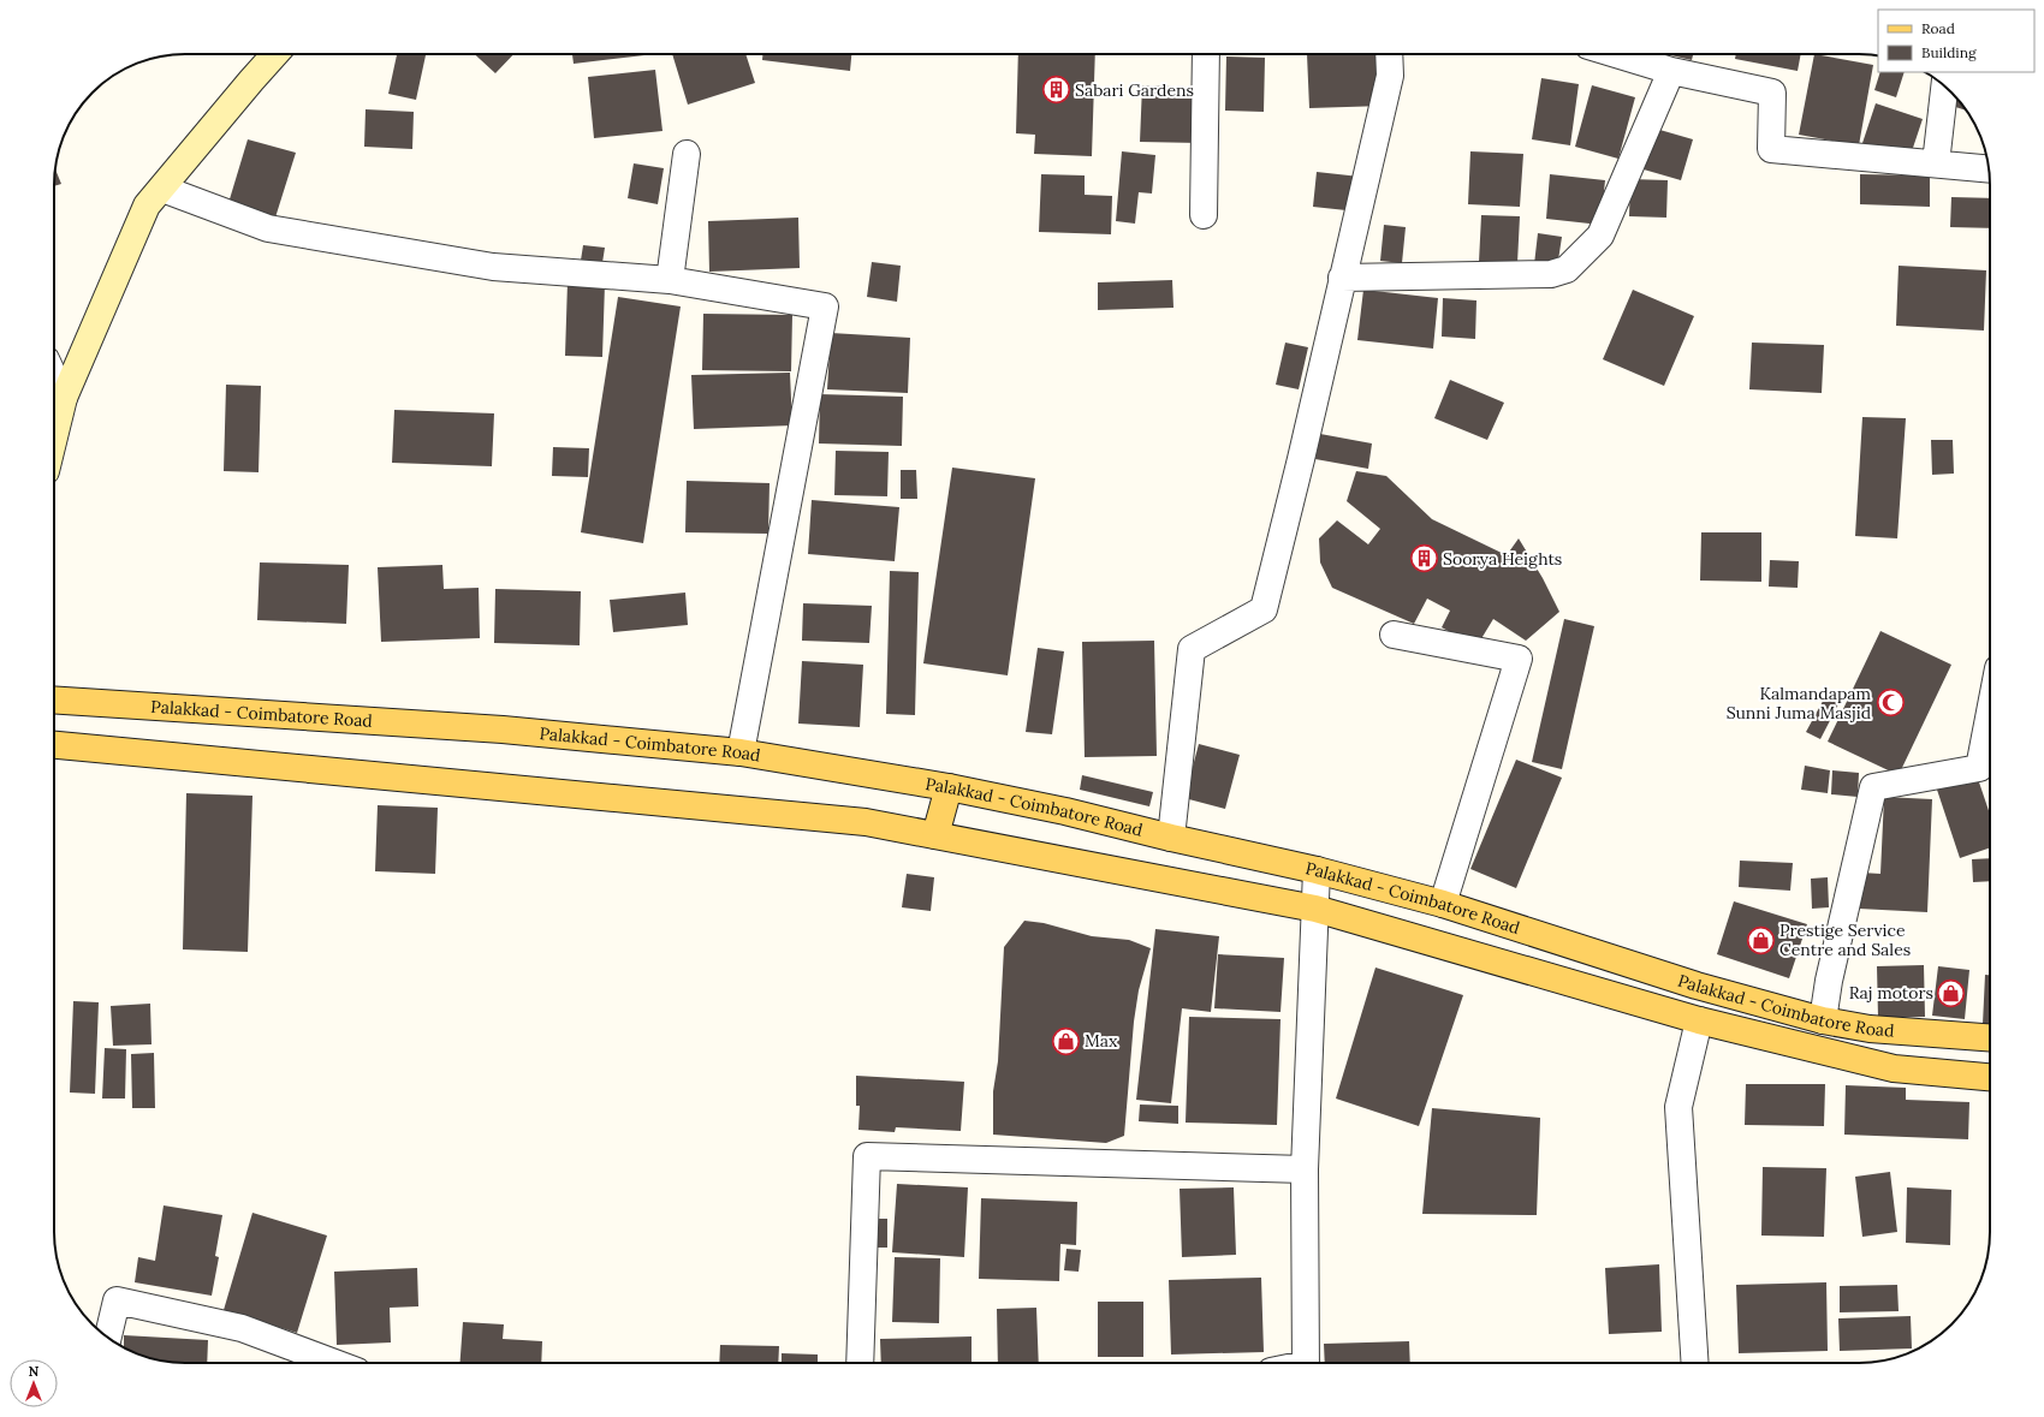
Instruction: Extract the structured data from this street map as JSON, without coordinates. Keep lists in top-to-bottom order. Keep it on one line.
{"streets":{"main road":["Palakkad - Coimbatore Road"]},"places":{"building":["Sabari Gardens","Soorya Heights"],"mosque":["Kalmandapam Sunni Juma Masjid"],"shop":["Prestige Service Centre and Sales","Raj motors","Max"]},"legend":["Road","Building"],"north":"top"}
